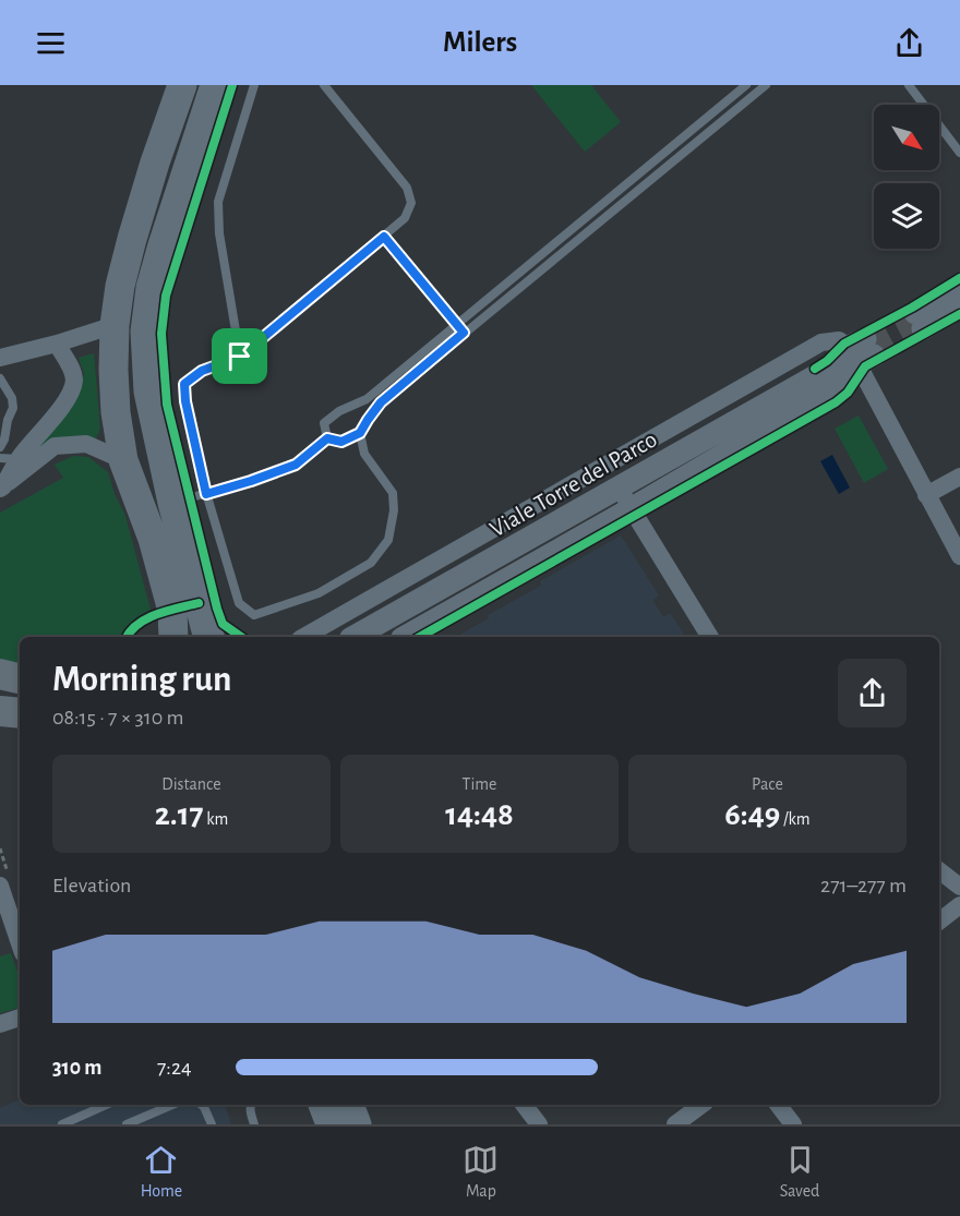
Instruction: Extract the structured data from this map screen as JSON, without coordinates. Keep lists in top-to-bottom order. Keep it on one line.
{"streets":{"street":["Viale Torre del Parco"]},"north":"bottom right","page":{"header":"Milers","heading":["Morning run","08:15 · 7 × 310 m"],"stats":[["Distance","2.17 km"],["Time","14:48"],["Pace","6:49 /km"]],"chart":["Elevation","271–277 m"],"list":[{"name":"310 m","note":"7:24"}],"tabs":["Home","Map","Saved"]}}
